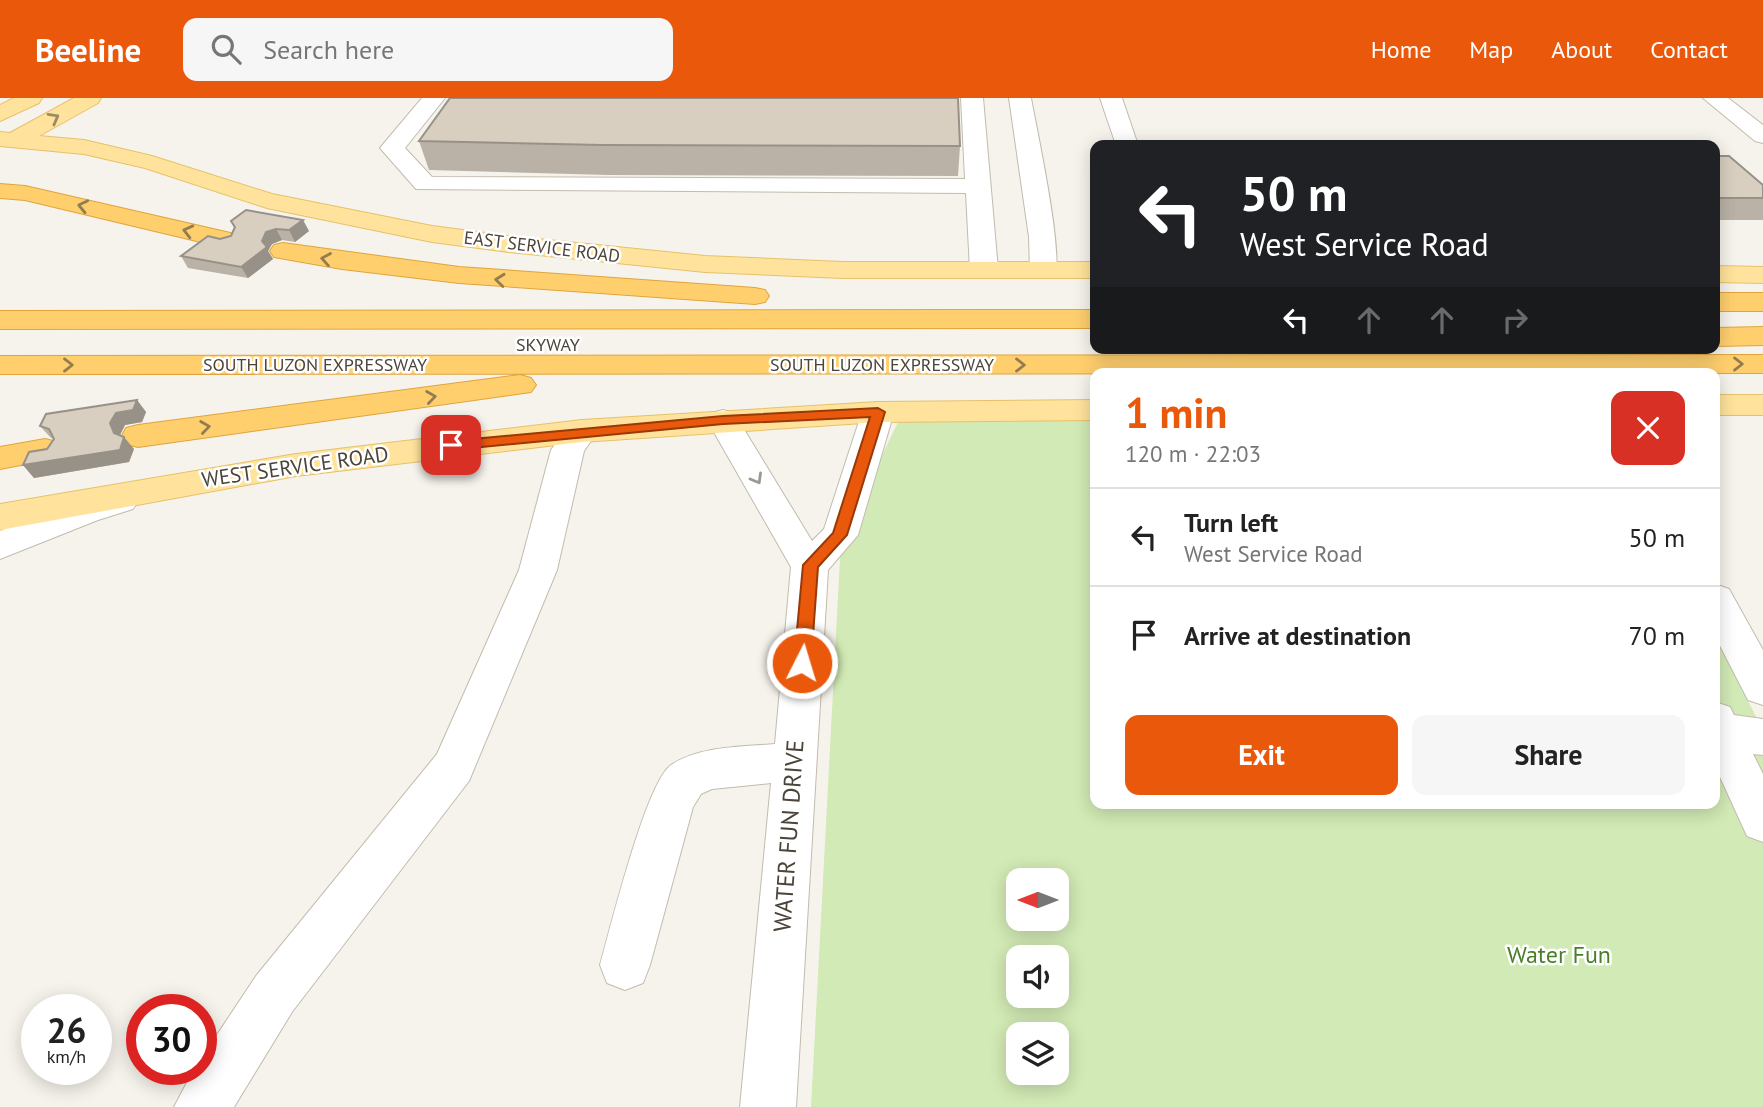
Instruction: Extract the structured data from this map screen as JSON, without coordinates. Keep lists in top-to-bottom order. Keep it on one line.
{"streets":{"highway":["SKYWAY","SOUTH LUZON EXPRESSWAY"],"main road":["EAST SERVICE ROAD","WEST SERVICE ROAD"],"street":["WATER FUN DRIVE"]},"parks":["Water Fun"],"north":"left","page":{"header":"Beeline","search":"Search here","nav":["Home","Map","About","Contact"],"turn":["50 m","West Service Road"],"heading":["1 min","120 m · 22:03"],"list":[{"name":"Turn left","note":"West Service Road","value":"50 m"},{"name":"Arrive at destination","value":"70 m"}],"buttons":["Exit","Share"],"speed":"26 km/h","limit":"30"}}
